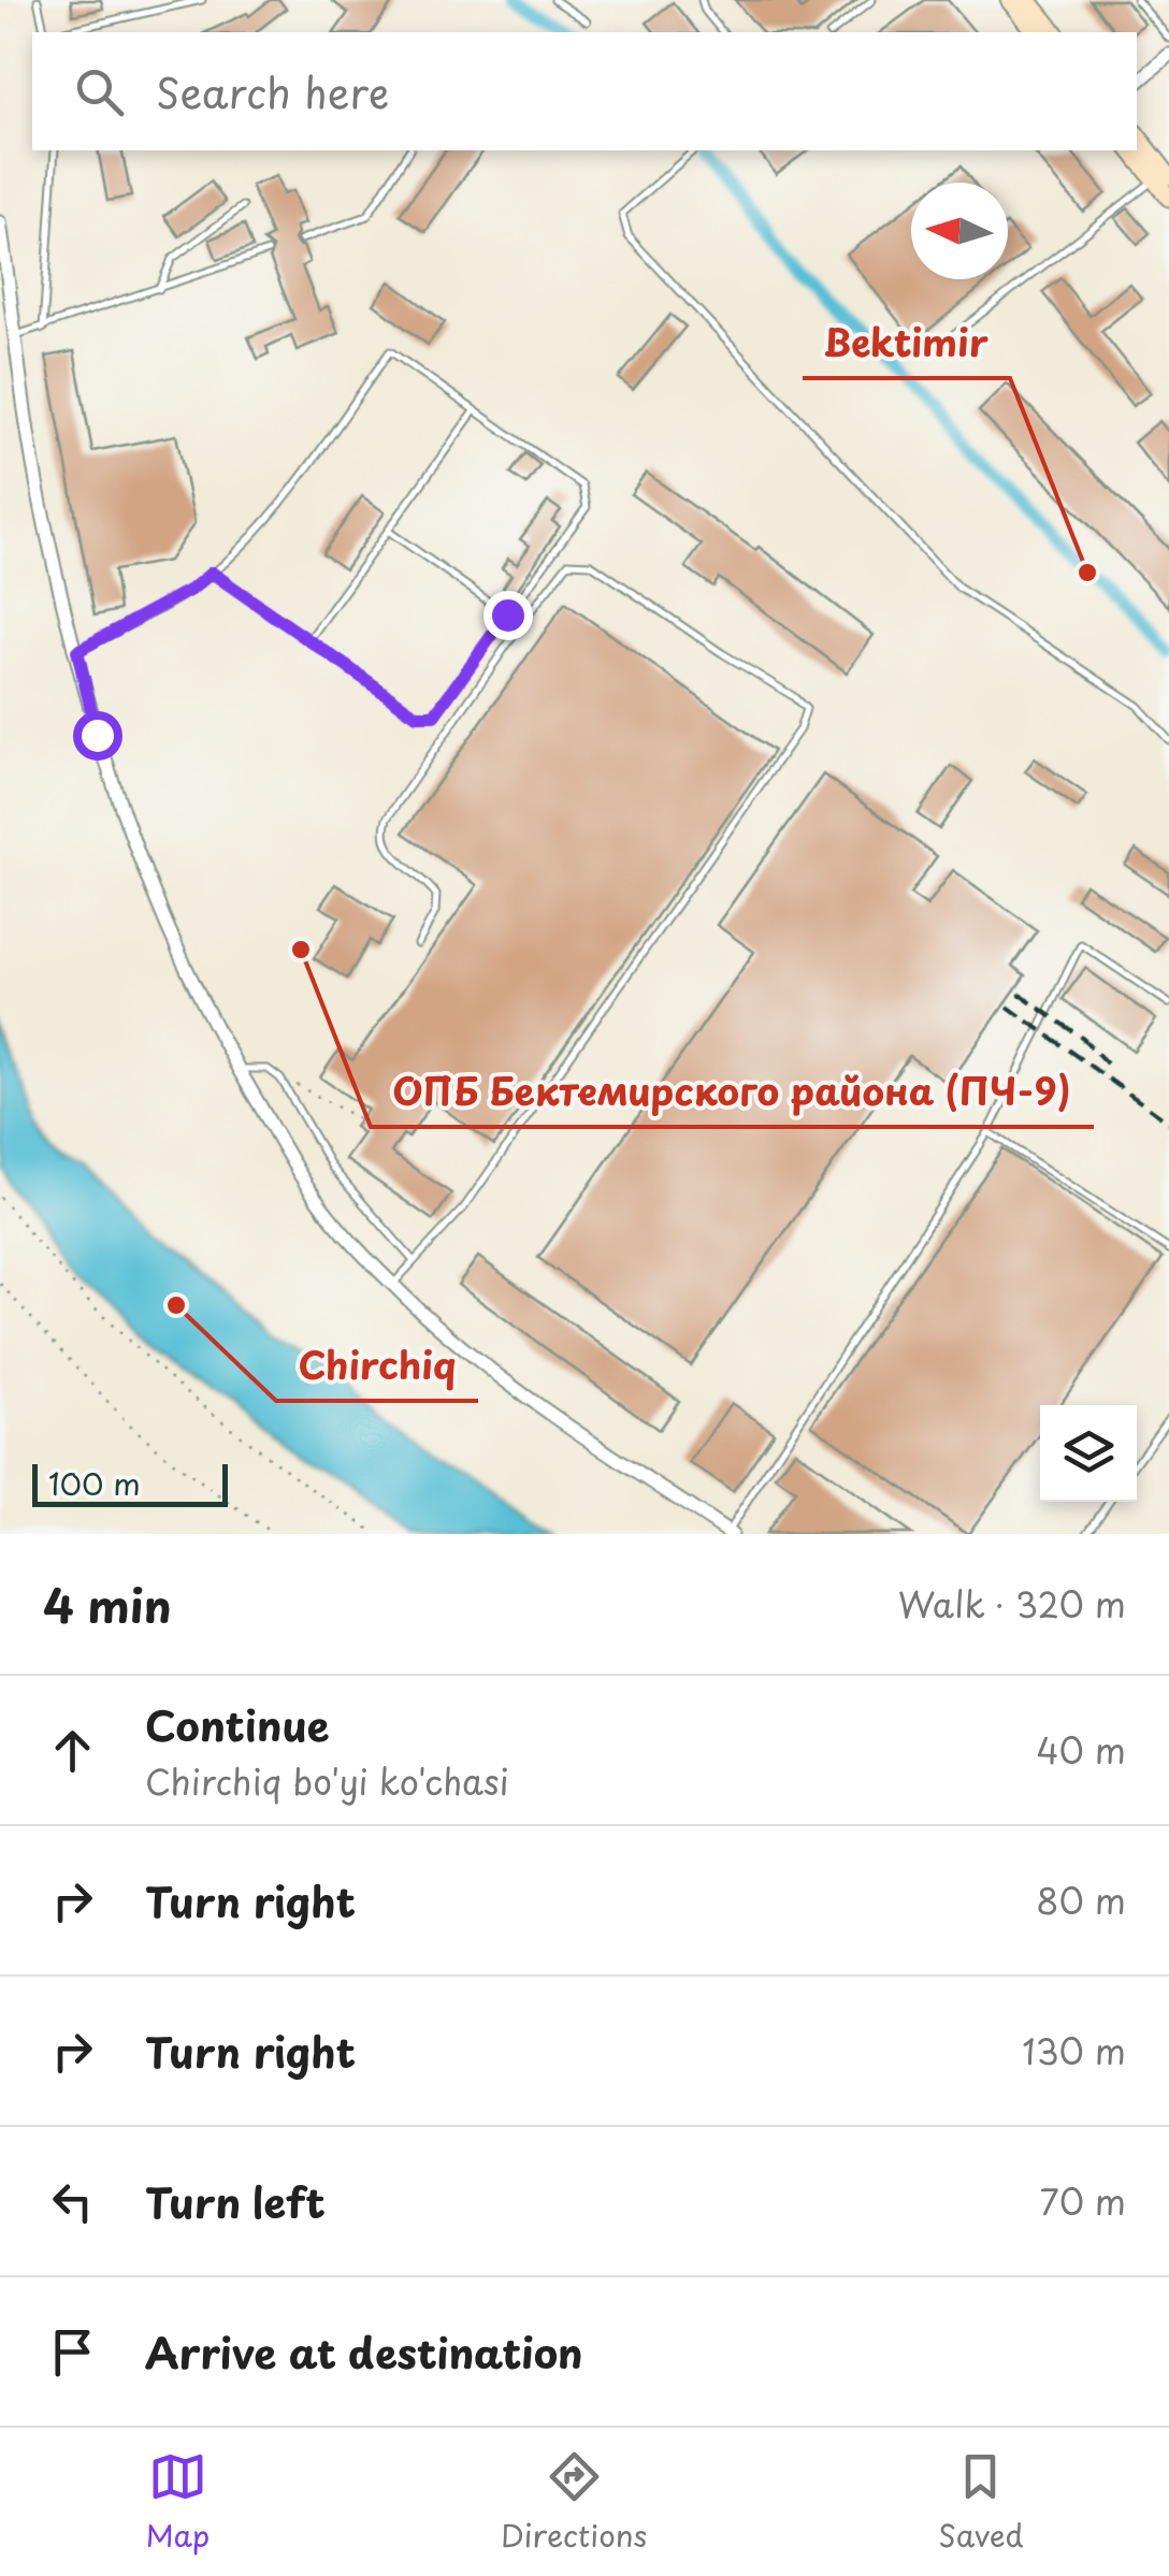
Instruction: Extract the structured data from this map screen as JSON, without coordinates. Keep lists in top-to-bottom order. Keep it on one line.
{"places":["Bektimir","ОПБ Бектемирского района (ПЧ-9)","Chirchiq"],"scale_bar":"100 m","north":"left","page":{"search":"Search here","scale":"100 m","heading":["4 min","Walk · 320 m"],"list":[["Continue","Chirchiq bo'yi ko'chasi","40 m"],["Turn right","80 m"],["Turn right","130 m"],["Turn left","70 m"],"Arrive at destination"],"nav":["Map","Directions","Saved"]}}
